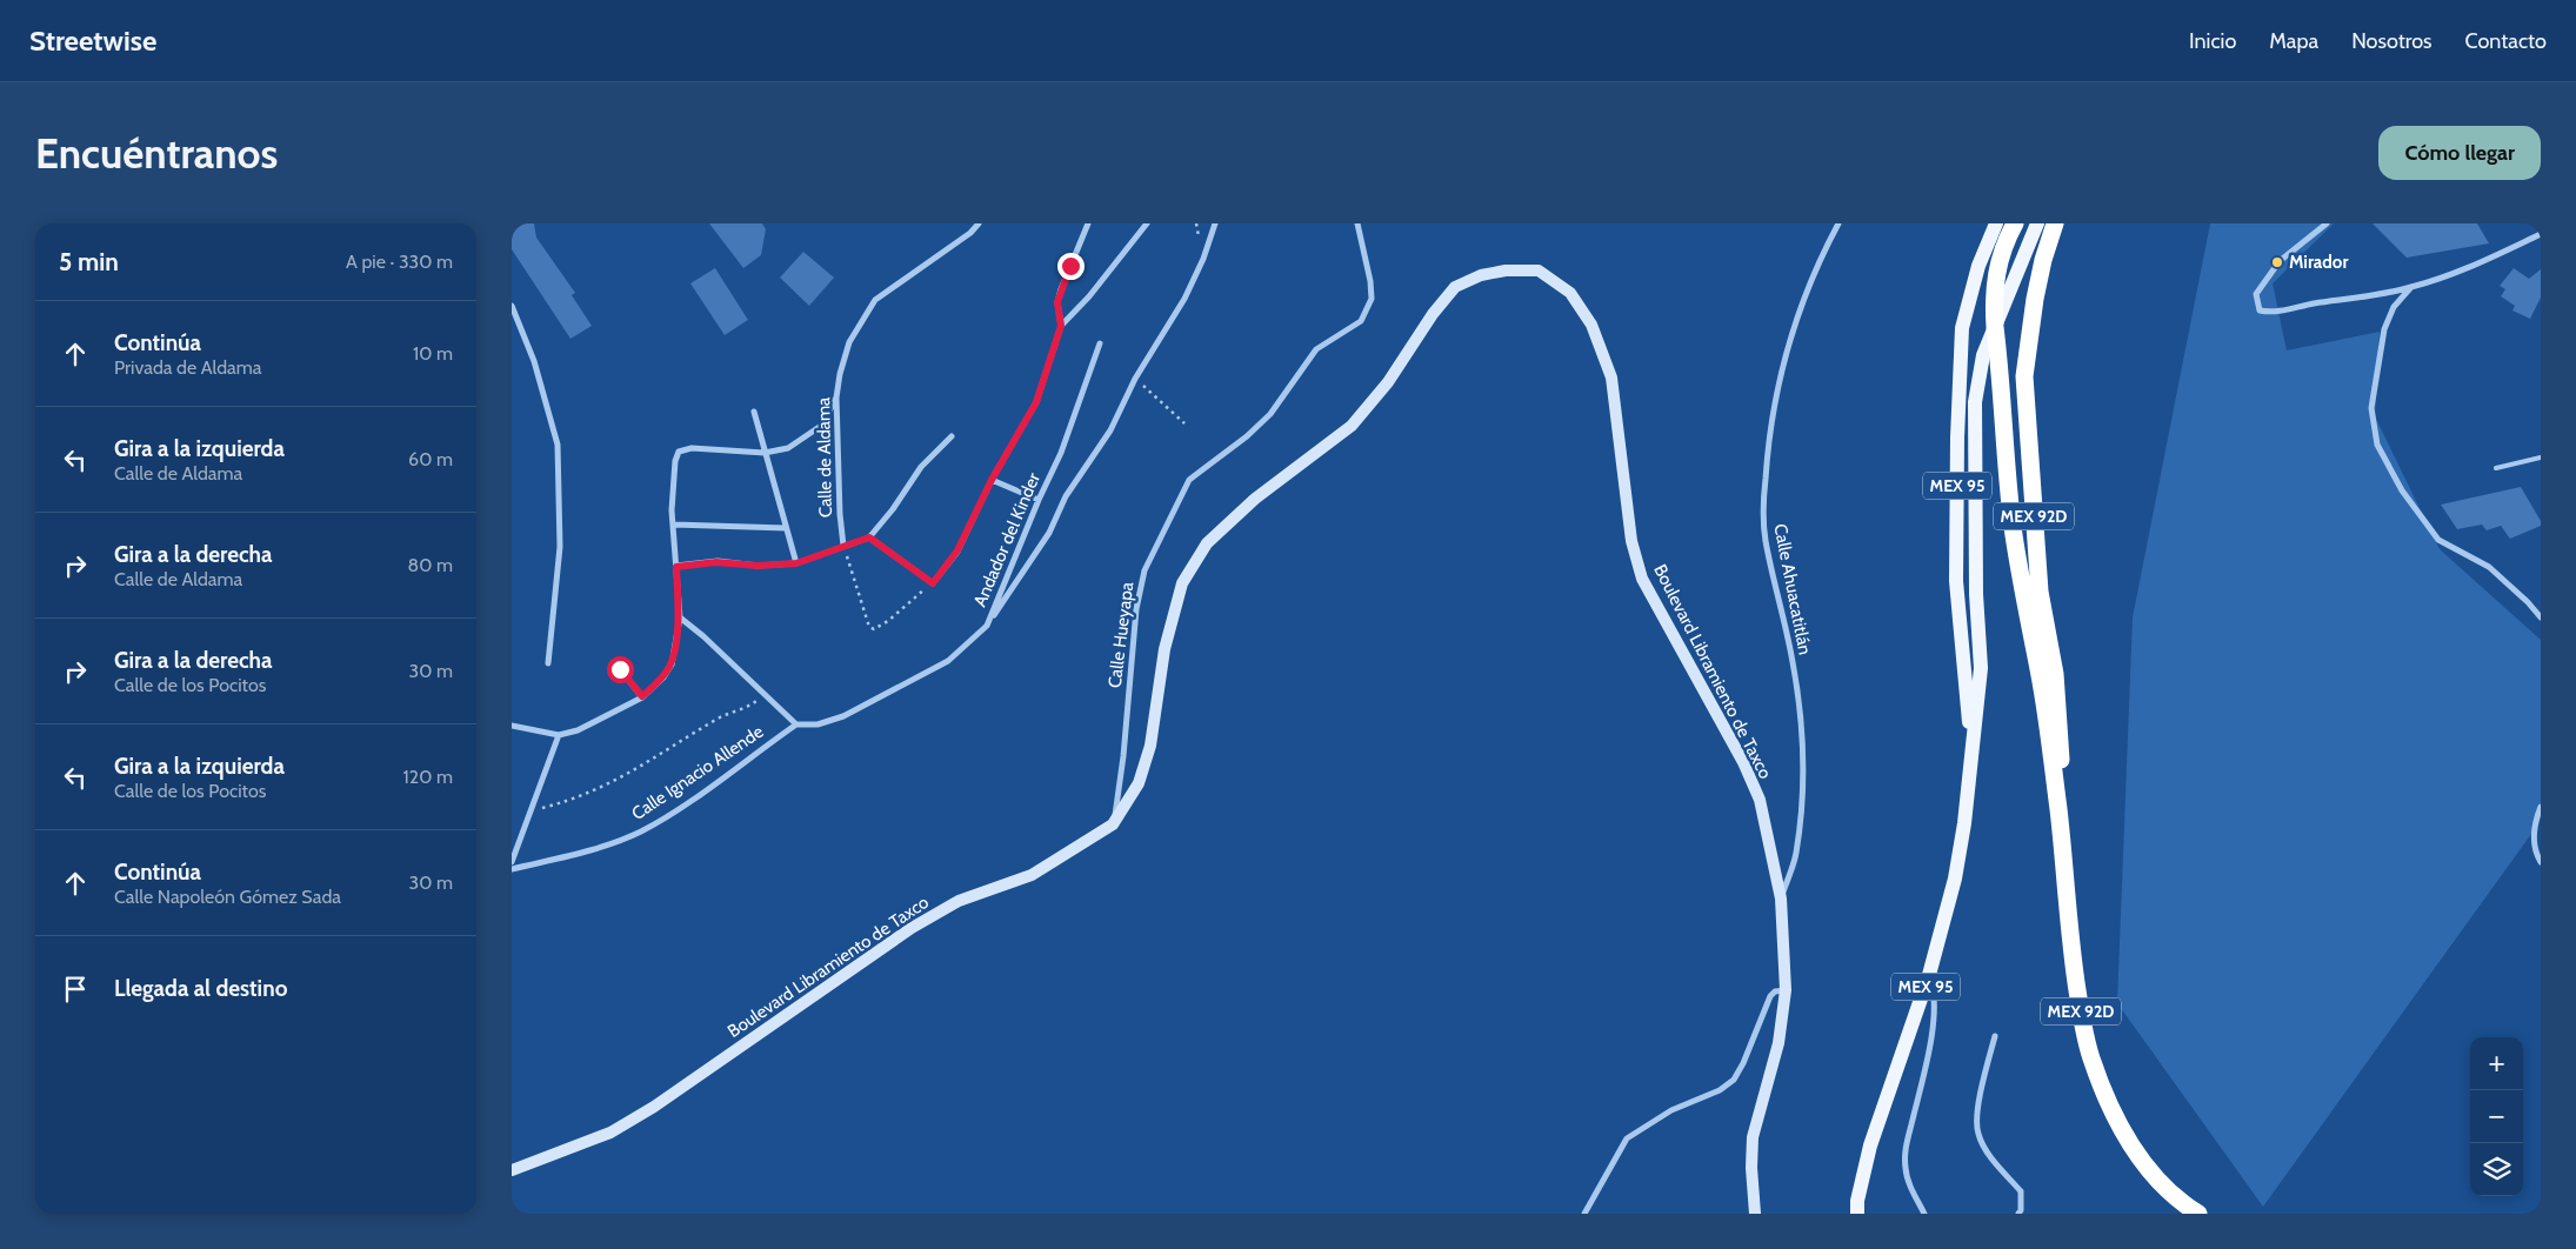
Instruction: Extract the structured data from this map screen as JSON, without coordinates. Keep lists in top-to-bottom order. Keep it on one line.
{"streets":{"highway":["MEX 92D"],"main road":["MEX 95","Boulevard Libramiento de Taxco"],"street":["Calle de Aldama","Andador del Kinder","Calle Ahuacatitlán","Calle Hueyapa","Calle Ignacio Allende"]},"crossings":[["MEX 95","MEX 92D"],["Andador del Kinder","Calle Ignacio Allende"],["Calle Ahuacatitlán","Boulevard Libramiento de Taxco"],["Calle Hueyapa","Boulevard Libramiento de Taxco"]],"places":["Mirador"],"page":{"header":"Streetwise","nav":["Inicio","Mapa","Nosotros","Contacto"],"buttons":"Cómo llegar","title":"Encuéntranos","heading":["5 min","A pie · 330 m"],"list":[["Continúa","Privada de Aldama","10 m"],["Gira a la izquierda","Calle de Aldama","60 m"],["Gira a la derecha","Calle de Aldama","80 m"],["Gira a la derecha","Calle de los Pocitos","30 m"],["Gira a la izquierda","Calle de los Pocitos","120 m"],["Continúa","Calle Napoleón Gómez Sada","30 m"],"Llegada al destino"],"map_buttons":["+","−"]}}
